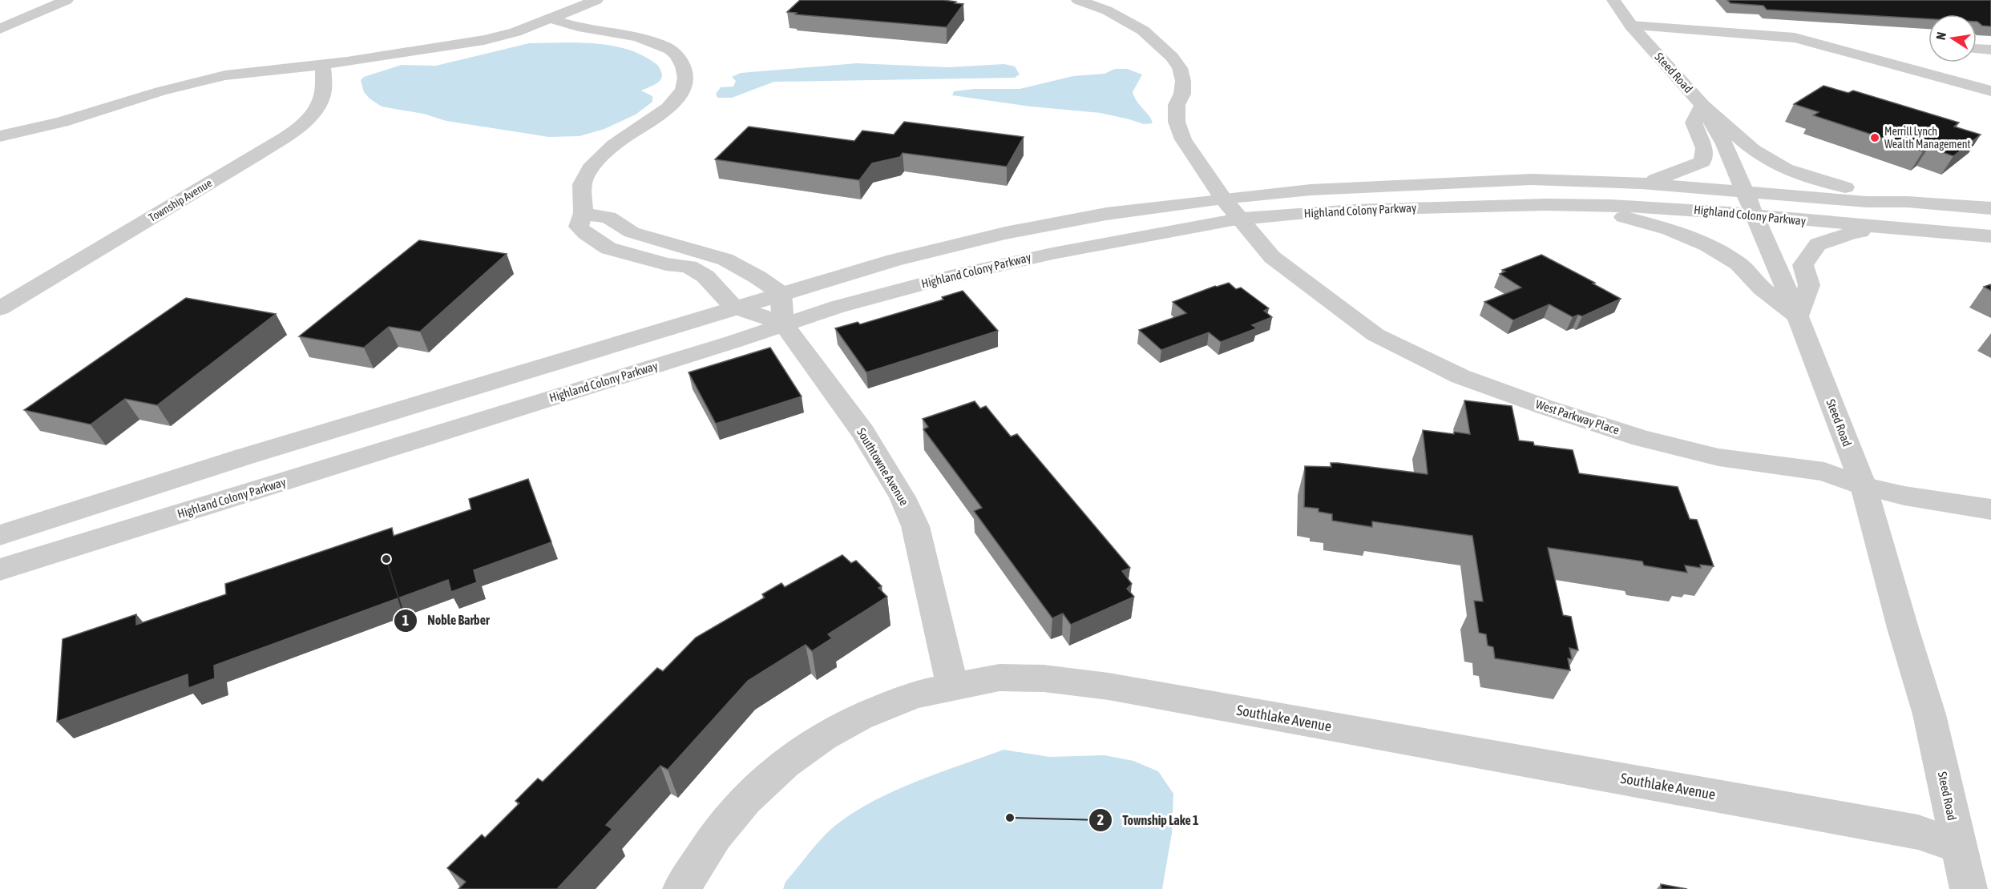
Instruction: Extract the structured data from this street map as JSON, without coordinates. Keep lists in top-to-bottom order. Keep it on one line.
{"streets":{"street":["Steed Road","Township Avenue","Highland Colony Parkway","West Parkway Place","Southtowne Avenue","Southlake Avenue"]},"crossings":[["Steed Road","Highland Colony Parkway"],["Steed Road","West Parkway Place"],["Steed Road","Southlake Avenue"],["Highland Colony Parkway","West Parkway Place"],["Highland Colony Parkway","Southtowne Avenue"],["Southtowne Avenue","Southlake Avenue"]],"places":["Merrill Lynch Wealth Management","Noble Barber","Township Lake 1"],"north":"left"}
